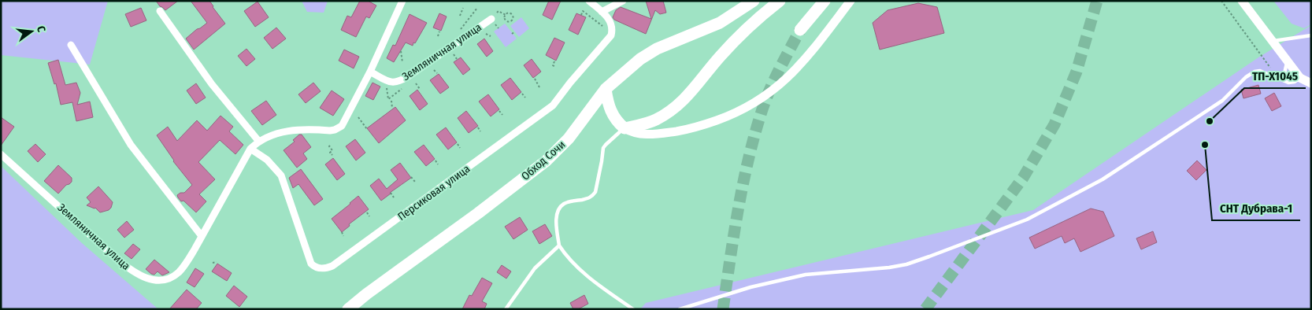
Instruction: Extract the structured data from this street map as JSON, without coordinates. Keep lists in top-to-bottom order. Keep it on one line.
{"streets":{"highway":["Обход Сочи"],"street":["Земляничная улица","Персиковая улица"]},"crossings":[["Земляничная улица","Персиковая улица"]],"places":["ТП-Х1045","СНТ Дубрава-1"],"north":"right"}
